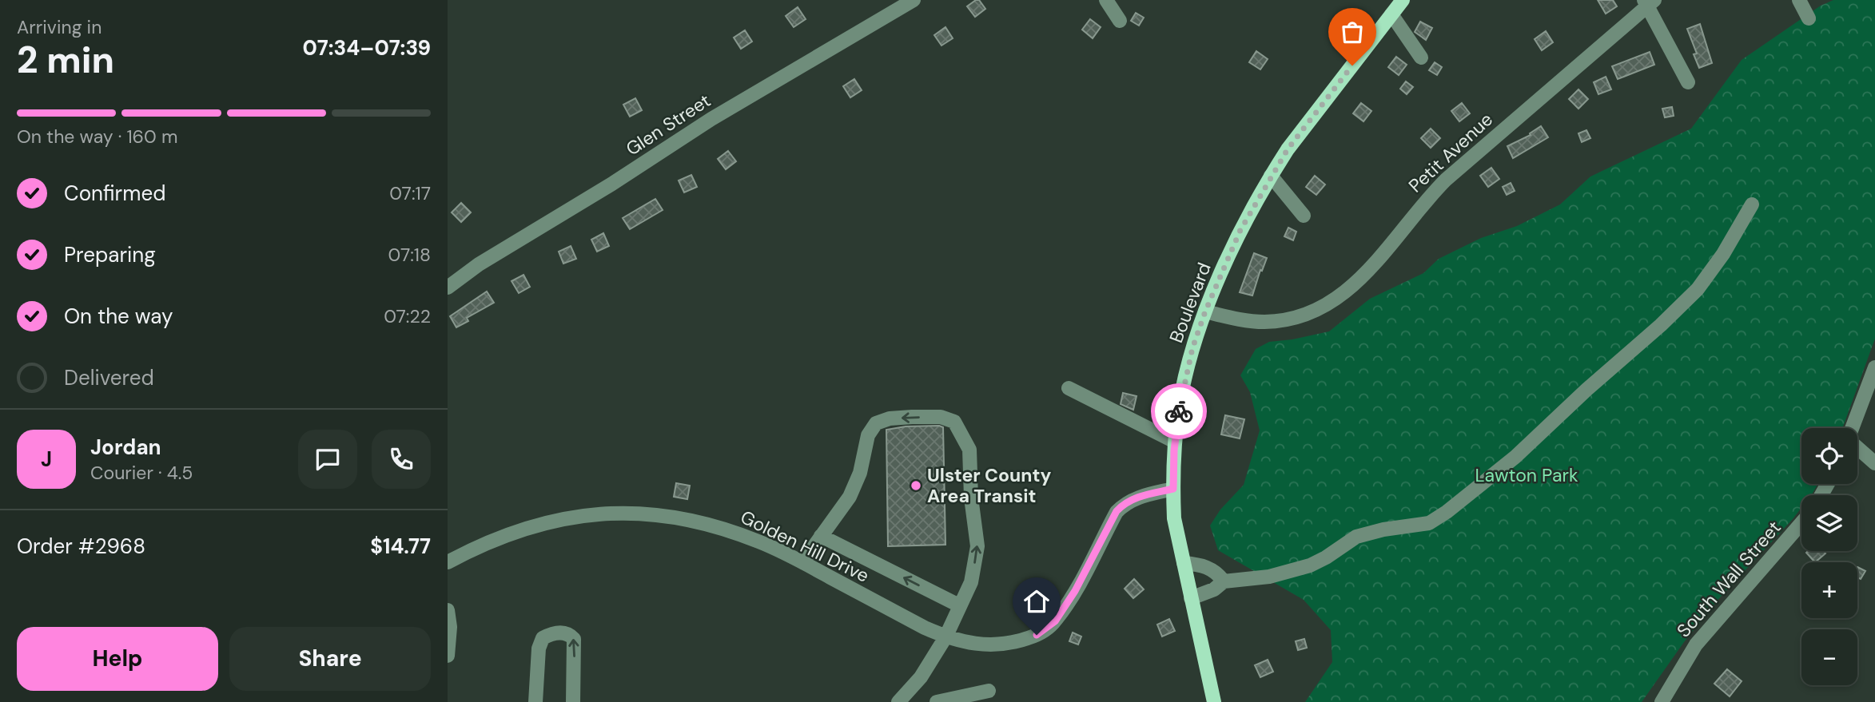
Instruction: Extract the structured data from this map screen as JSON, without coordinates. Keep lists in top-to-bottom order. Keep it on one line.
{"streets":{"main road":["Boulevard"],"street":["Glen Street","Petit Avenue","Golden Hill Drive","South Wall Street"]},"crossings":[["Petit Avenue","Boulevard"],["Boulevard","Golden Hill Drive"]],"parks":["Lawton Park"],"places":["Ulster County Area Transit"],"page":{"heading":["2 min","Arriving in","07:34–07:39"],"panel":["Jordan","Courier · 4.5","Order #2968","$14.77"],"bar":"On the way · 160 m","list":[["Confirmed","07:17"],["Preparing","07:18"],["On the way","07:22"],"Delivered"],"map_buttons":["+","−"],"round":"J","buttons":["Help","Share"]}}
